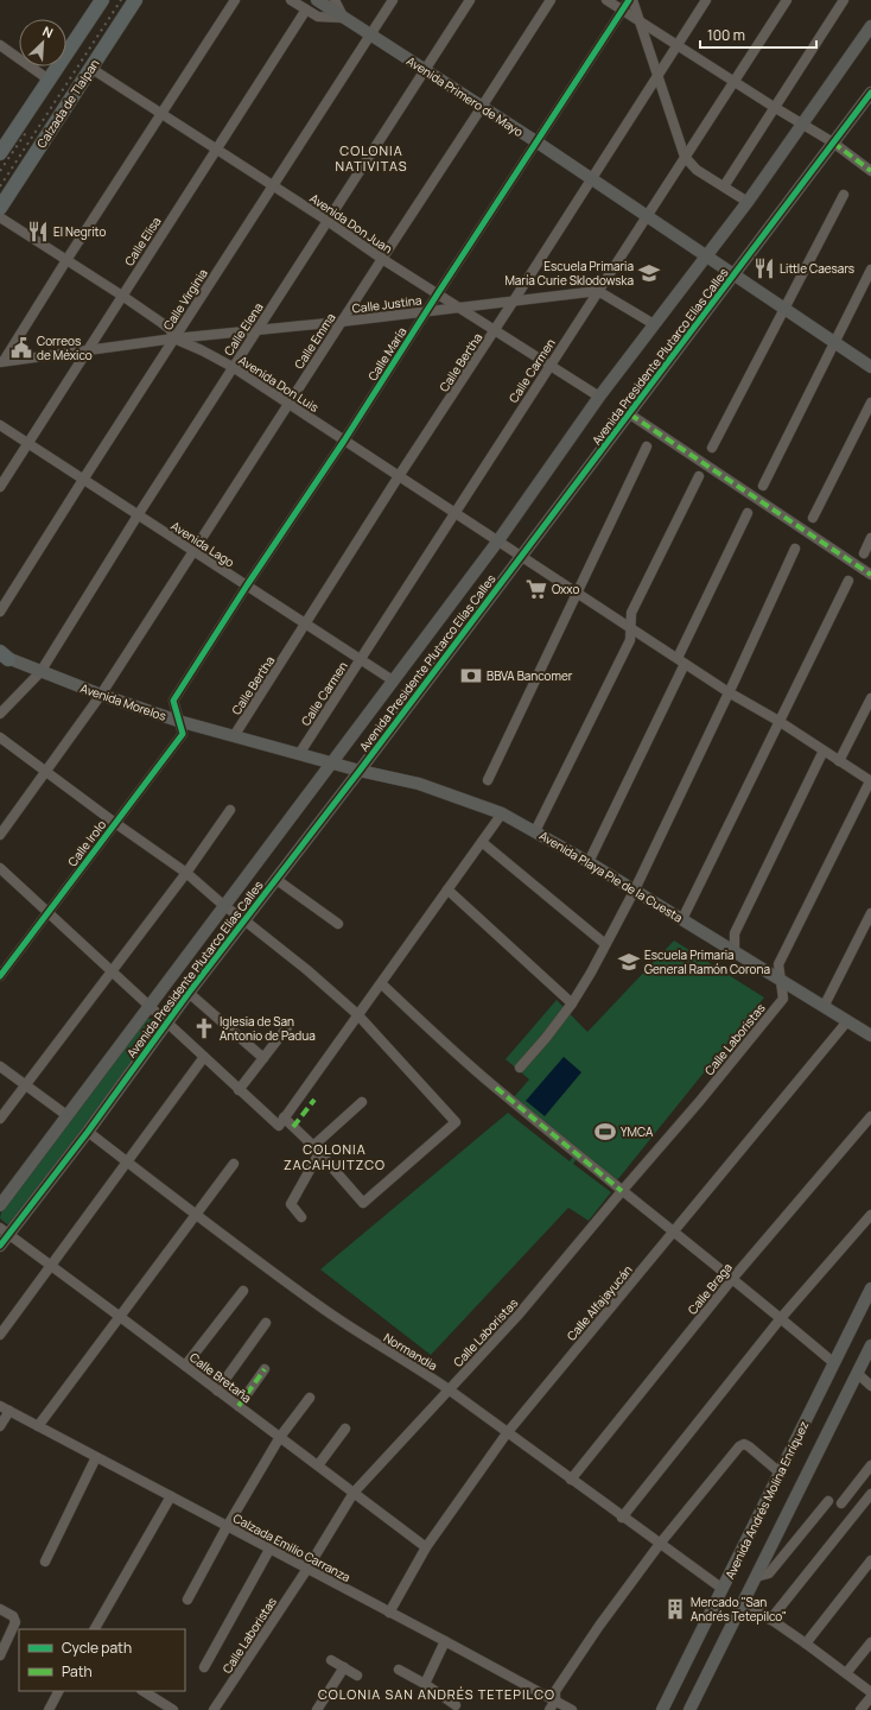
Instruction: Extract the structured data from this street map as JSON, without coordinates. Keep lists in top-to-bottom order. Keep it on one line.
{"streets":{"highway":["Calzada de Tlalpan"],"main road":["Avenida Primero de Mayo","Avenida Presidente Plutarco Elías Calles","Avenida Morelos","Avenida Playa Pie de la Cuesta","Avenida Andrés Molina Enríquez"],"street":["Avenida Don Juan","Calle Elisa","Calle Virginia","Calle Justina","Calle Elena","Calle Emma","Calle María","Calle Bertha","Calle Carmen","Avenida Don Luis","Avenida Lago","Calle Irolo","Calle Laboristas","Calle Braga","Calle Alfajayucán","Normandia","Calle Bretaña","Calzada Emilio Carranza"]},"crossings":[["Avenida Primero de Mayo","Calle Virginia"],["Avenida Primero de Mayo","Calle Elena"],["Avenida Primero de Mayo","Calle Emma"],["Avenida Primero de Mayo","Calle María"],["Avenida Primero de Mayo","Avenida Presidente Plutarco Elías Calles"],["Avenida Primero de Mayo","Calle Bertha"],["Avenida Primero de Mayo","Calle Carmen"],["Calzada de Tlalpan","Avenida Don Juan"],["Avenida Don Juan","Calle Elisa"],["Avenida Don Juan","Calle Virginia"],["Avenida Don Juan","Calle Justina"],["Avenida Don Juan","Calle Elena"],["Avenida Don Juan","Calle Emma"],["Avenida Don Juan","Calle María"],["Avenida Don Juan","Avenida Presidente Plutarco Elías Calles"],["Avenida Don Juan","Calle Bertha"],["Avenida Don Juan","Calle Carmen"],["Calle Elisa","Calle Justina"],["Calle Elisa","Avenida Don Luis"],["Calle Elisa","Avenida Lago"],["Calle Virginia","Calle Justina"],["Calle Virginia","Avenida Don Luis"],["Calle Virginia","Avenida Lago"],["Calle Justina","Calle Elena"],["Calle Justina","Calle Emma"],["Calle Justina","Calle María"],["Calle Justina","Calle Bertha"],["Calle Justina","Calle Carmen"],["Calle Justina","Avenida Don Luis"],["Calle Elena","Avenida Don Luis"],["Calle Elena","Avenida Lago"],["Calle Elena","Avenida Morelos"],["Calle Emma","Avenida Don Luis"],["Calle Emma","Avenida Lago"],["Calle Emma","Avenida Morelos"],["Calle María","Avenida Don Luis"],["Calle María","Avenida Lago"],["Calle María","Avenida Morelos"],["Calle María","Calle Irolo"],["Avenida Presidente Plutarco Elías Calles","Avenida Don Luis"],["Avenida Presidente Plutarco Elías Calles","Avenida Lago"],["Avenida Presidente Plutarco Elías Calles","Avenida Morelos"],["Avenida Presidente Plutarco Elías Calles","Avenida Playa Pie de la Cuesta"],["Avenida Presidente Plutarco Elías Calles","Normandia"],["Avenida Presidente Plutarco Elías Calles","Calle Bretaña"],["Calle Bertha","Avenida Don Luis"],["Calle Bertha","Avenida Lago"],["Calle Bertha","Avenida Morelos"],["Calle Carmen","Avenida Don Luis"],["Calle Carmen","Avenida Lago"],["Calle Carmen","Avenida Morelos"],["Avenida Don Luis","Calle Laboristas"],["Avenida Morelos","Calle Irolo"],["Avenida Morelos","Avenida Playa Pie de la Cuesta"],["Avenida Playa Pie de la Cuesta","Calle Laboristas"],["Avenida Playa Pie de la Cuesta","Calle Alfajayucán"],["Calle Laboristas","Normandia"],["Calle Laboristas","Calle Bretaña"],["Calle Laboristas","Calzada Emilio Carranza"],["Calle Braga","Normandia"],["Calle Alfajayucán","Normandia"],["Calle Alfajayucán","Calle Bretaña"],["Calle Alfajayucán","Calzada Emilio Carranza"],["Normandia","Avenida Andrés Molina Enríquez"]],"districts":["COLONIA NATIVITAS","COLONIA ZACAHUITZCO","COLONIA SAN ANDRÉS TETEPILCO"],"places":{"restaurant":["El Negrito","Little Caesars"],"school or university":["Escuela Primaria María Curie Sklodowska","Escuela Primaria General Ramón Corona"],"public building":["Correos de México"],"supermarket":["Oxxo"],"bank":["BBVA Bancomer"],"church":["Iglesia de San Antonio de Padua"],"sports":["YMCA"],"building":["Mercado \"San Andrés Tetepilco\""]},"legend":["Cycle path","Path"],"scale_bar":"100 m","north":"top right"}
